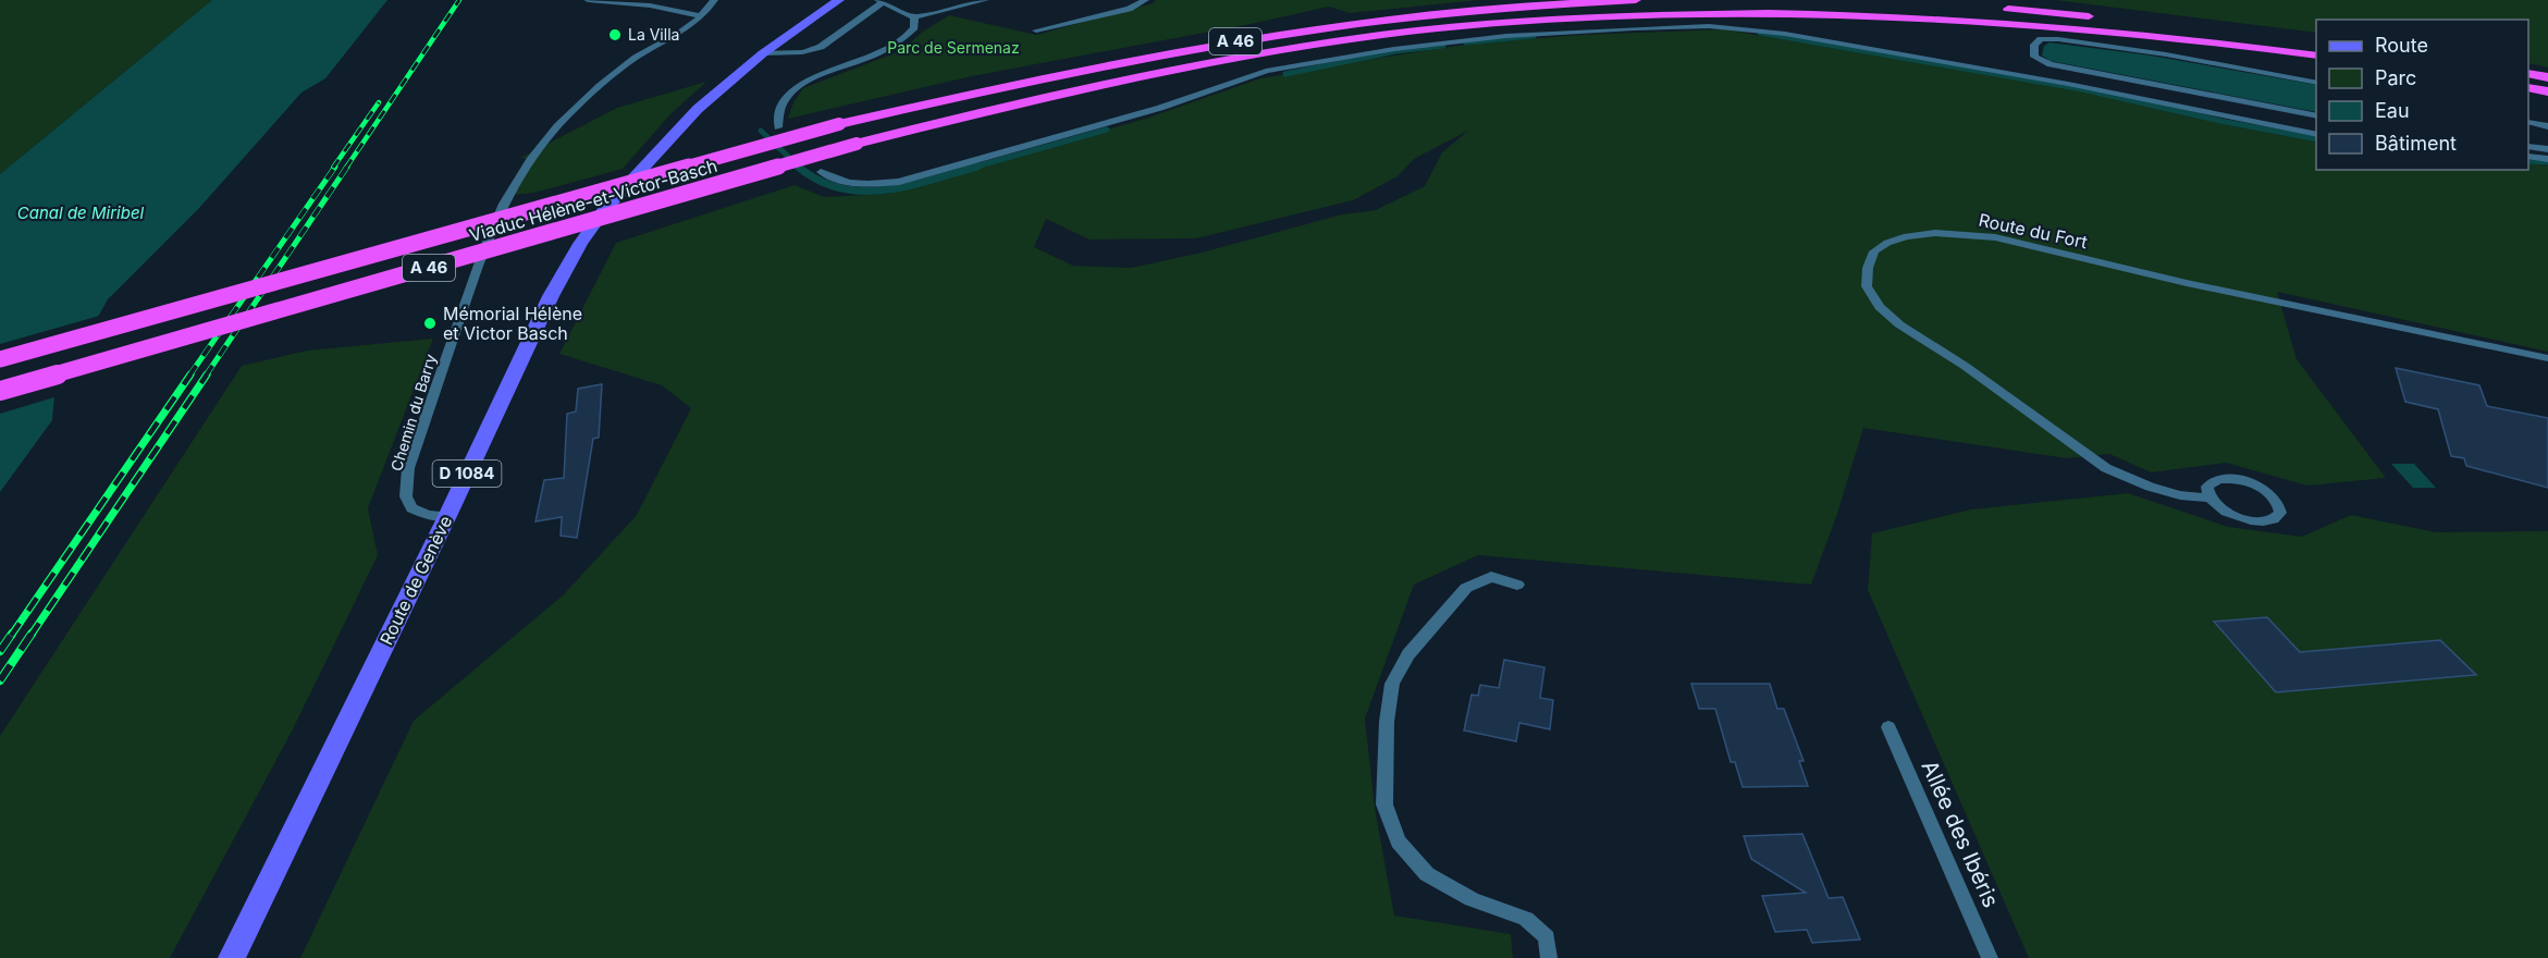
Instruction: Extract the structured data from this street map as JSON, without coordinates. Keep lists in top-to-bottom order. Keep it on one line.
{"streets":{"highway":["A 46","Viaduc Hélène-et-Victor-Basch"],"main road":["D 1084","Route de Genève"],"street":["Route du Fort","Chemin du Barry","Allée des Ibéris"]},"crossings":[["Chemin du Barry","Route de Genève"]],"water":["Canal de Miribel"],"parks":["Parc de Sermenaz"],"places":["La Villa","Mémorial Hélène et Victor Basch"],"legend":["Route","Parc","Eau","Bâtiment"]}
